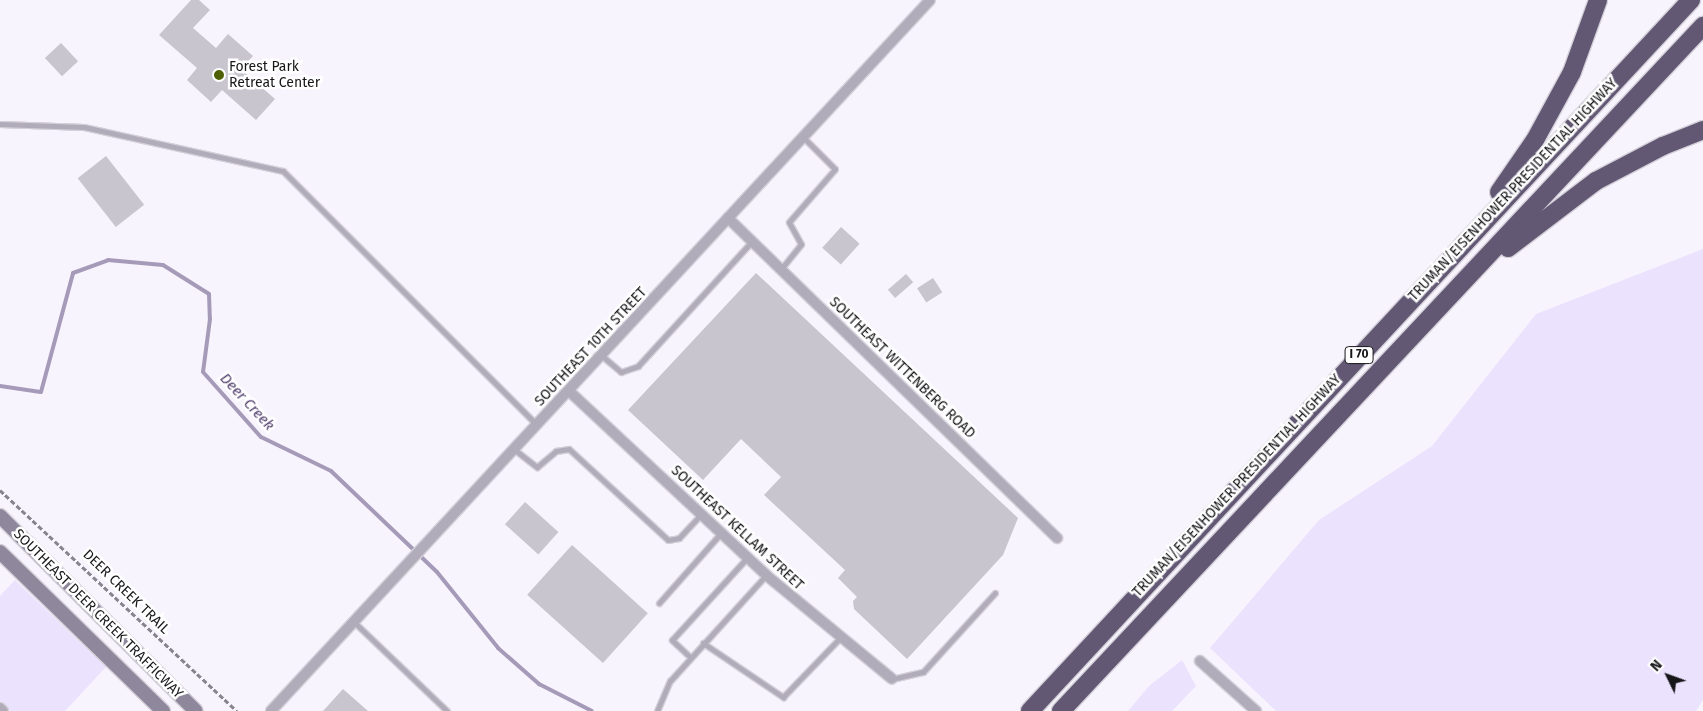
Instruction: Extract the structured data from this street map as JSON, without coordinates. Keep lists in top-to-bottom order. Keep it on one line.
{"streets":{"highway":["TRUMAN/EISENHOWER PRESIDENTIAL HIGHWAY","I 70"],"street":["SOUTHEAST 10TH STREET","SOUTHEAST WITTENBERG ROAD","SOUTHEAST KELLAM STREET","SOUTHEAST DEER CREEK TRAFFICWAY"],"path":["DEER CREEK TRAIL"]},"crossings":[["SOUTHEAST 10TH STREET","SOUTHEAST WITTENBERG ROAD"],["SOUTHEAST 10TH STREET","SOUTHEAST KELLAM STREET"]],"water":["Deer Creek"],"places":["Forest Park Retreat Center"],"north":"top left"}
